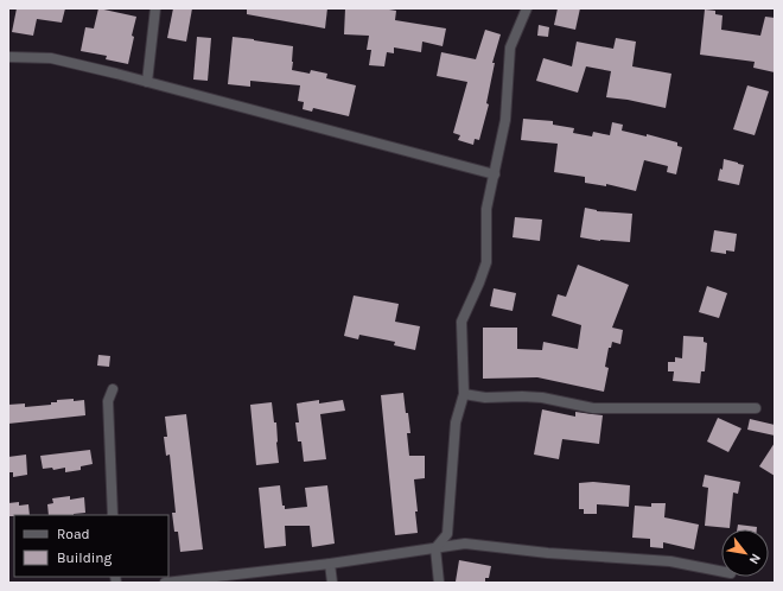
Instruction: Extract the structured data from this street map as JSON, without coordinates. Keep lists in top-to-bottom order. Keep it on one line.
{"legend":["Road","Building"],"north":"bottom right"}
